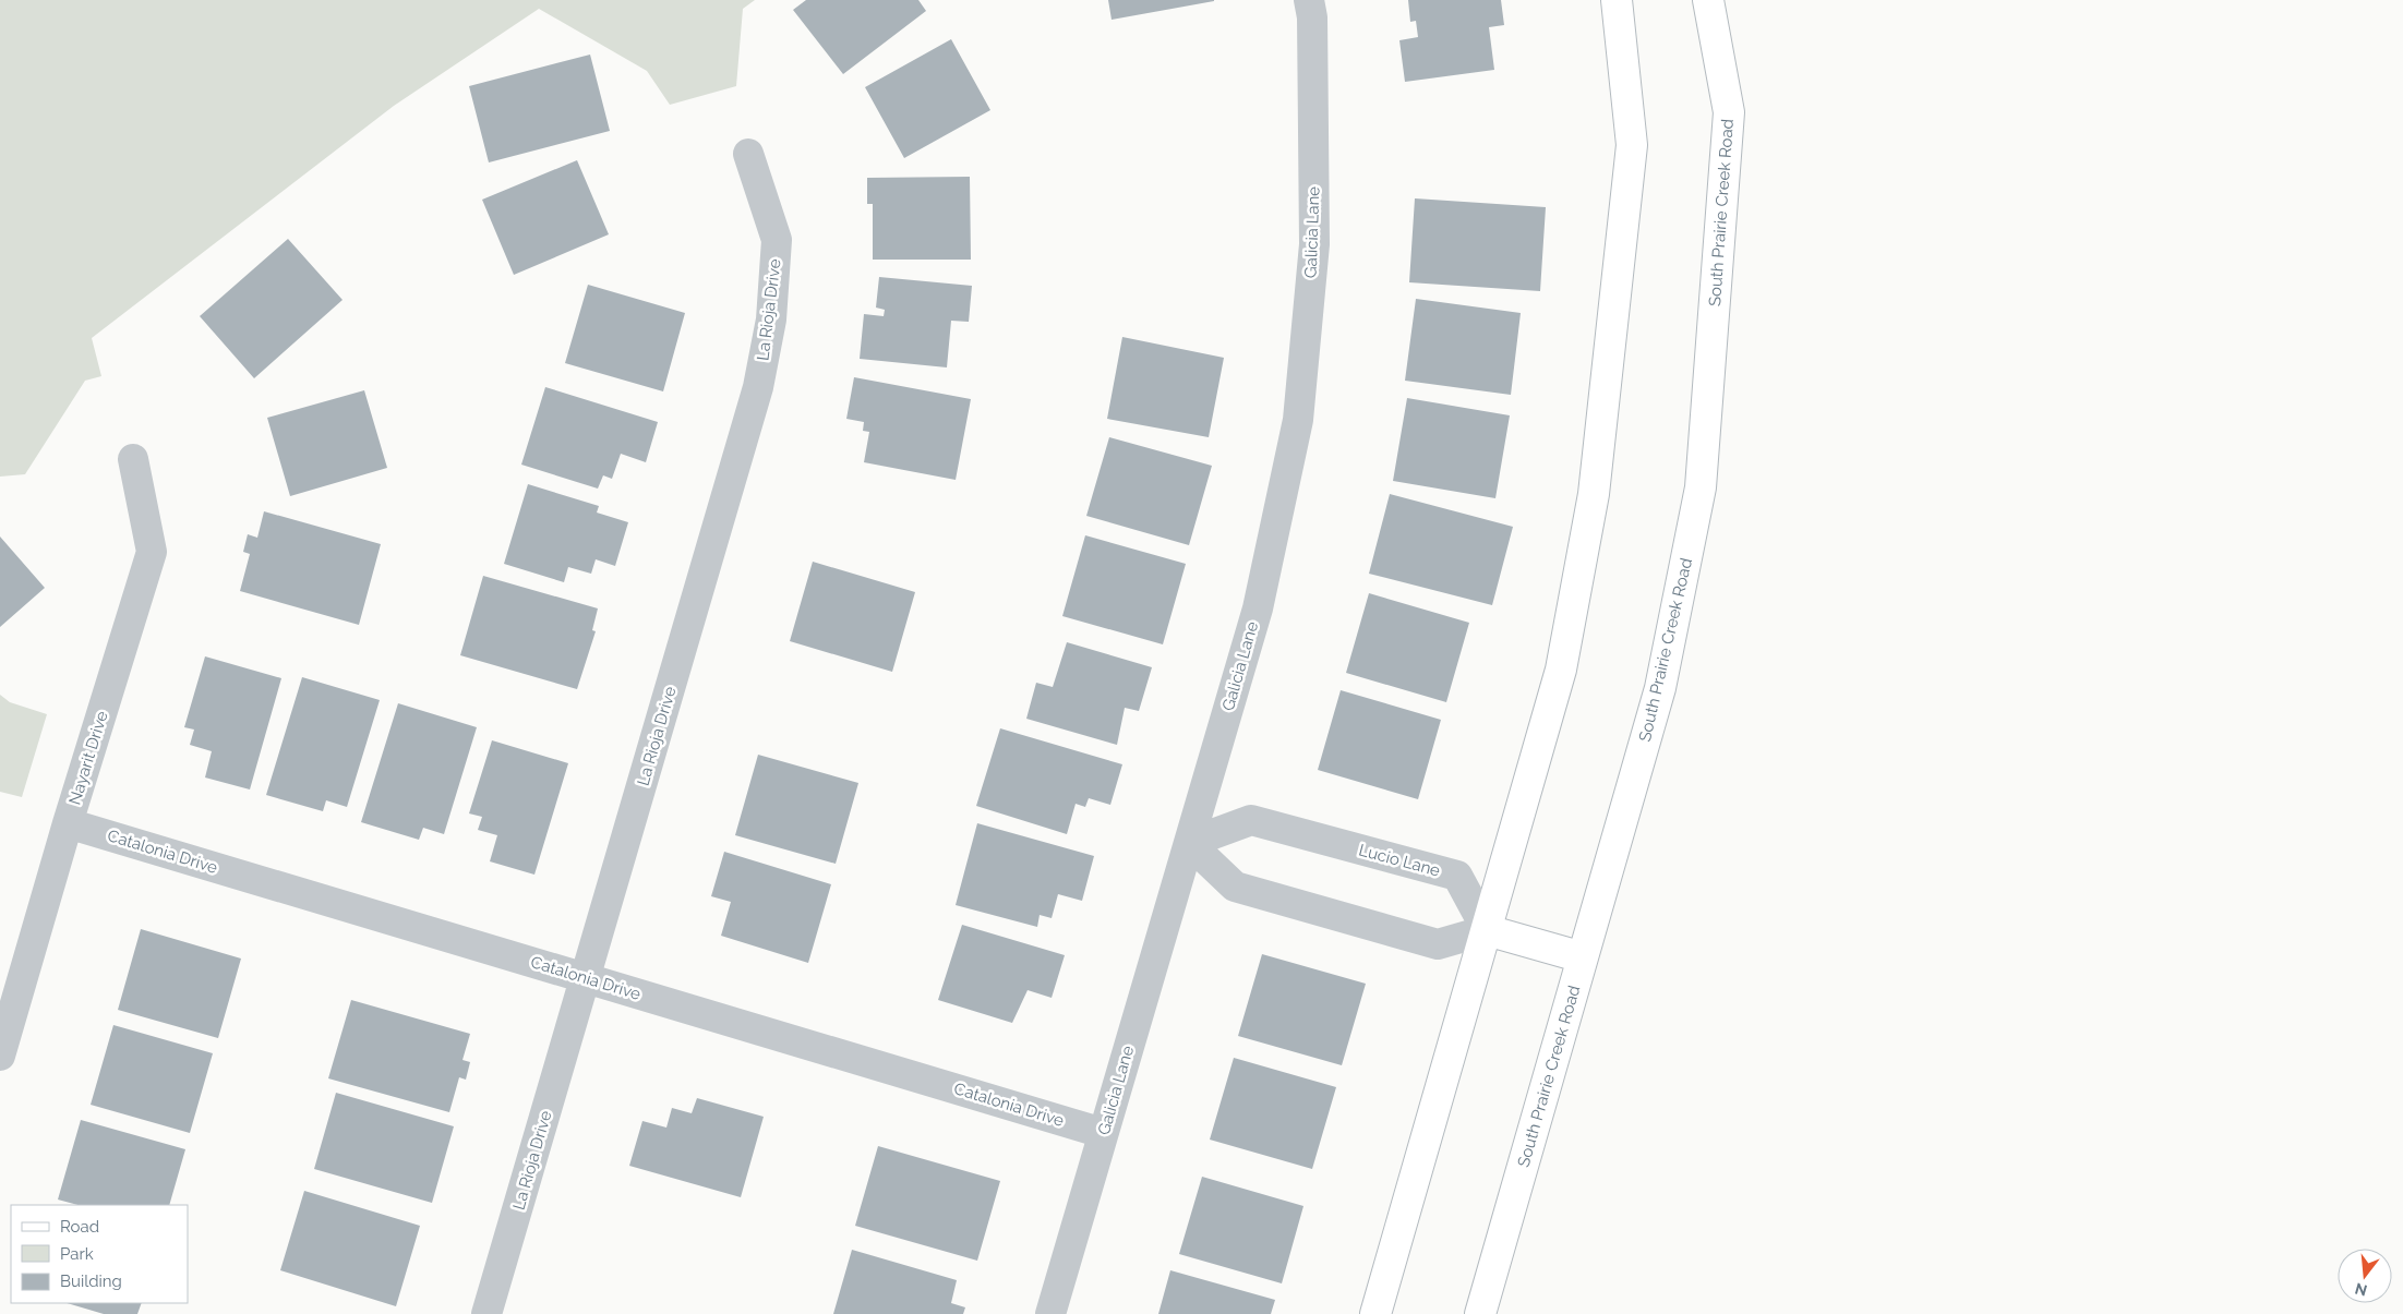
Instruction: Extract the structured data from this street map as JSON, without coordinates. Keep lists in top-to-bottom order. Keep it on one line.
{"streets":{"main road":["South Prairie Creek Road"],"street":["Galicia Lane","La Rioja Drive","Nayarit Drive","Catalonia Drive","Lucio Lane"]},"crossings":[["Galicia Lane","Catalonia Drive"],["Galicia Lane","Lucio Lane"],["La Rioja Drive","Catalonia Drive"],["Nayarit Drive","Catalonia Drive"]],"legend":["Road","Park","Building"],"north":"bottom"}
